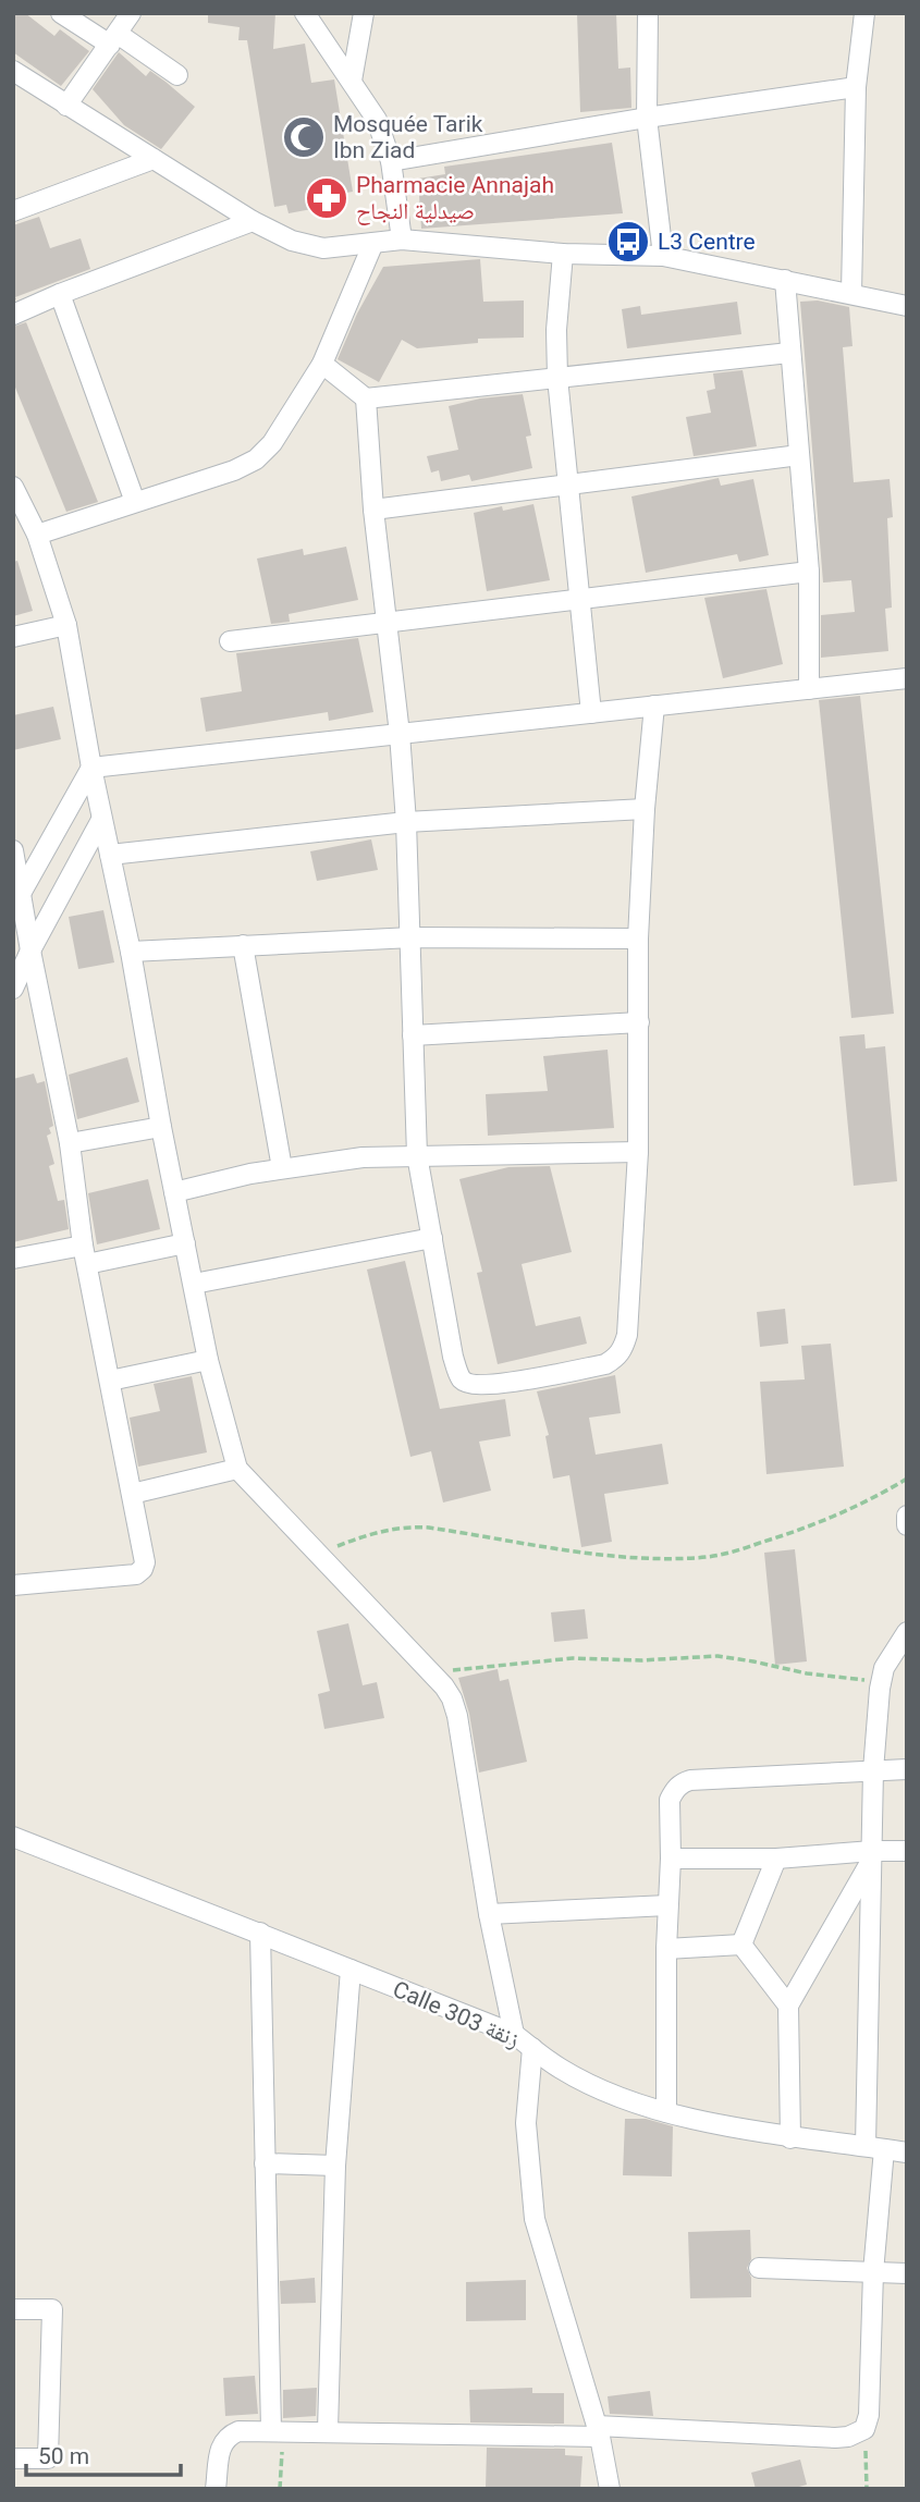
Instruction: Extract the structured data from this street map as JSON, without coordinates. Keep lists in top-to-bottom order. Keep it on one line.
{"streets":{"street":["Calle 303 زنقة"]},"places":{"mosque":["Mosquée Tarik Ibn Ziad"],"pharmacy":["Pharmacie Annajah صيدلية النجاح"],"bus stop":["L3 Centre"]},"scale_bar":"50 m"}
